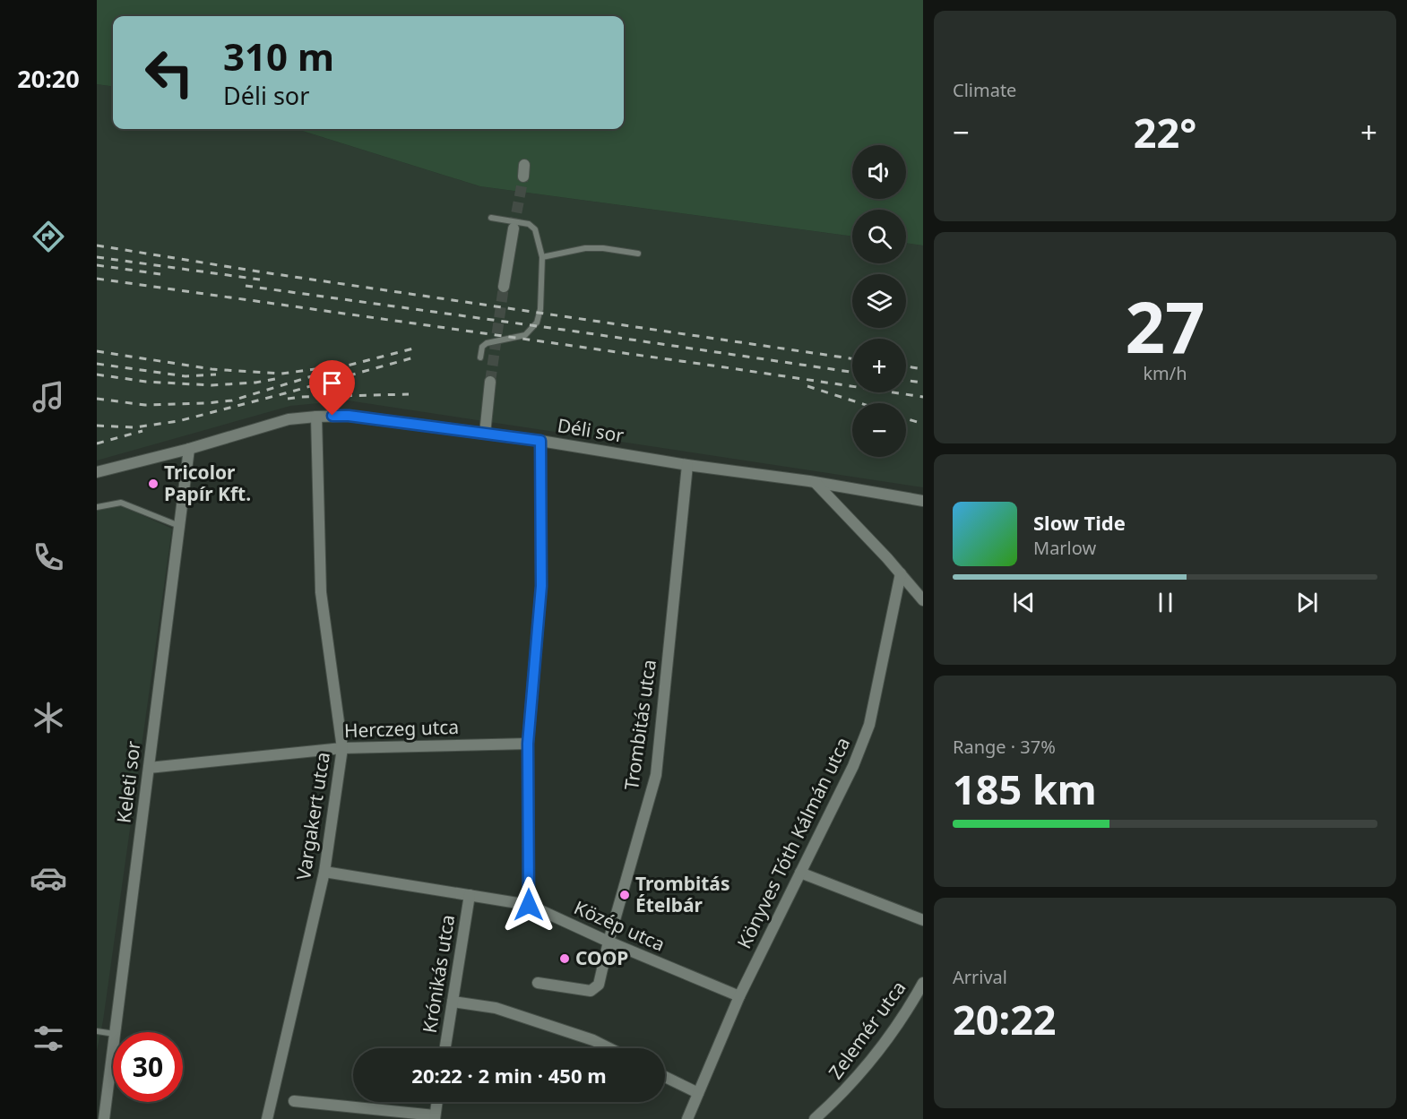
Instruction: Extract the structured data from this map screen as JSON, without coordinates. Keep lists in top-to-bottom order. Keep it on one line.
{"streets":{"street":["Déli sor","Trombitás utca","Herczeg utca","Keleti sor","Vargakert utca","Könyves Tóth Kálmán utca","Közép utca","Krónikás utca","Zelemér utca"]},"crossings":[["Déli sor","Trombitás utca"],["Déli sor","Keleti sor"],["Déli sor","Vargakert utca"],["Trombitás utca","Közép utca"],["Herczeg utca","Keleti sor"],["Herczeg utca","Vargakert utca"],["Vargakert utca","Közép utca"],["Könyves Tóth Kálmán utca","Közép utca"],["Közép utca","Krónikás utca"]],"places":["Tricolor Papír Kft.","Trombitás Ételbár","COOP"],"page":{"tabs":"20:20","tile":["Climate",["27","km/h"],["Range · 37%","185 km"],["Arrival","20:22"]],"turn":["310 m","Déli sor"],"heat":["−","22°","+"],"map_buttons":["+","−"],"song":["Slow Tide","Marlow"],"limit":"30","trip":"20:22 · 2 min · 450 m"}}
